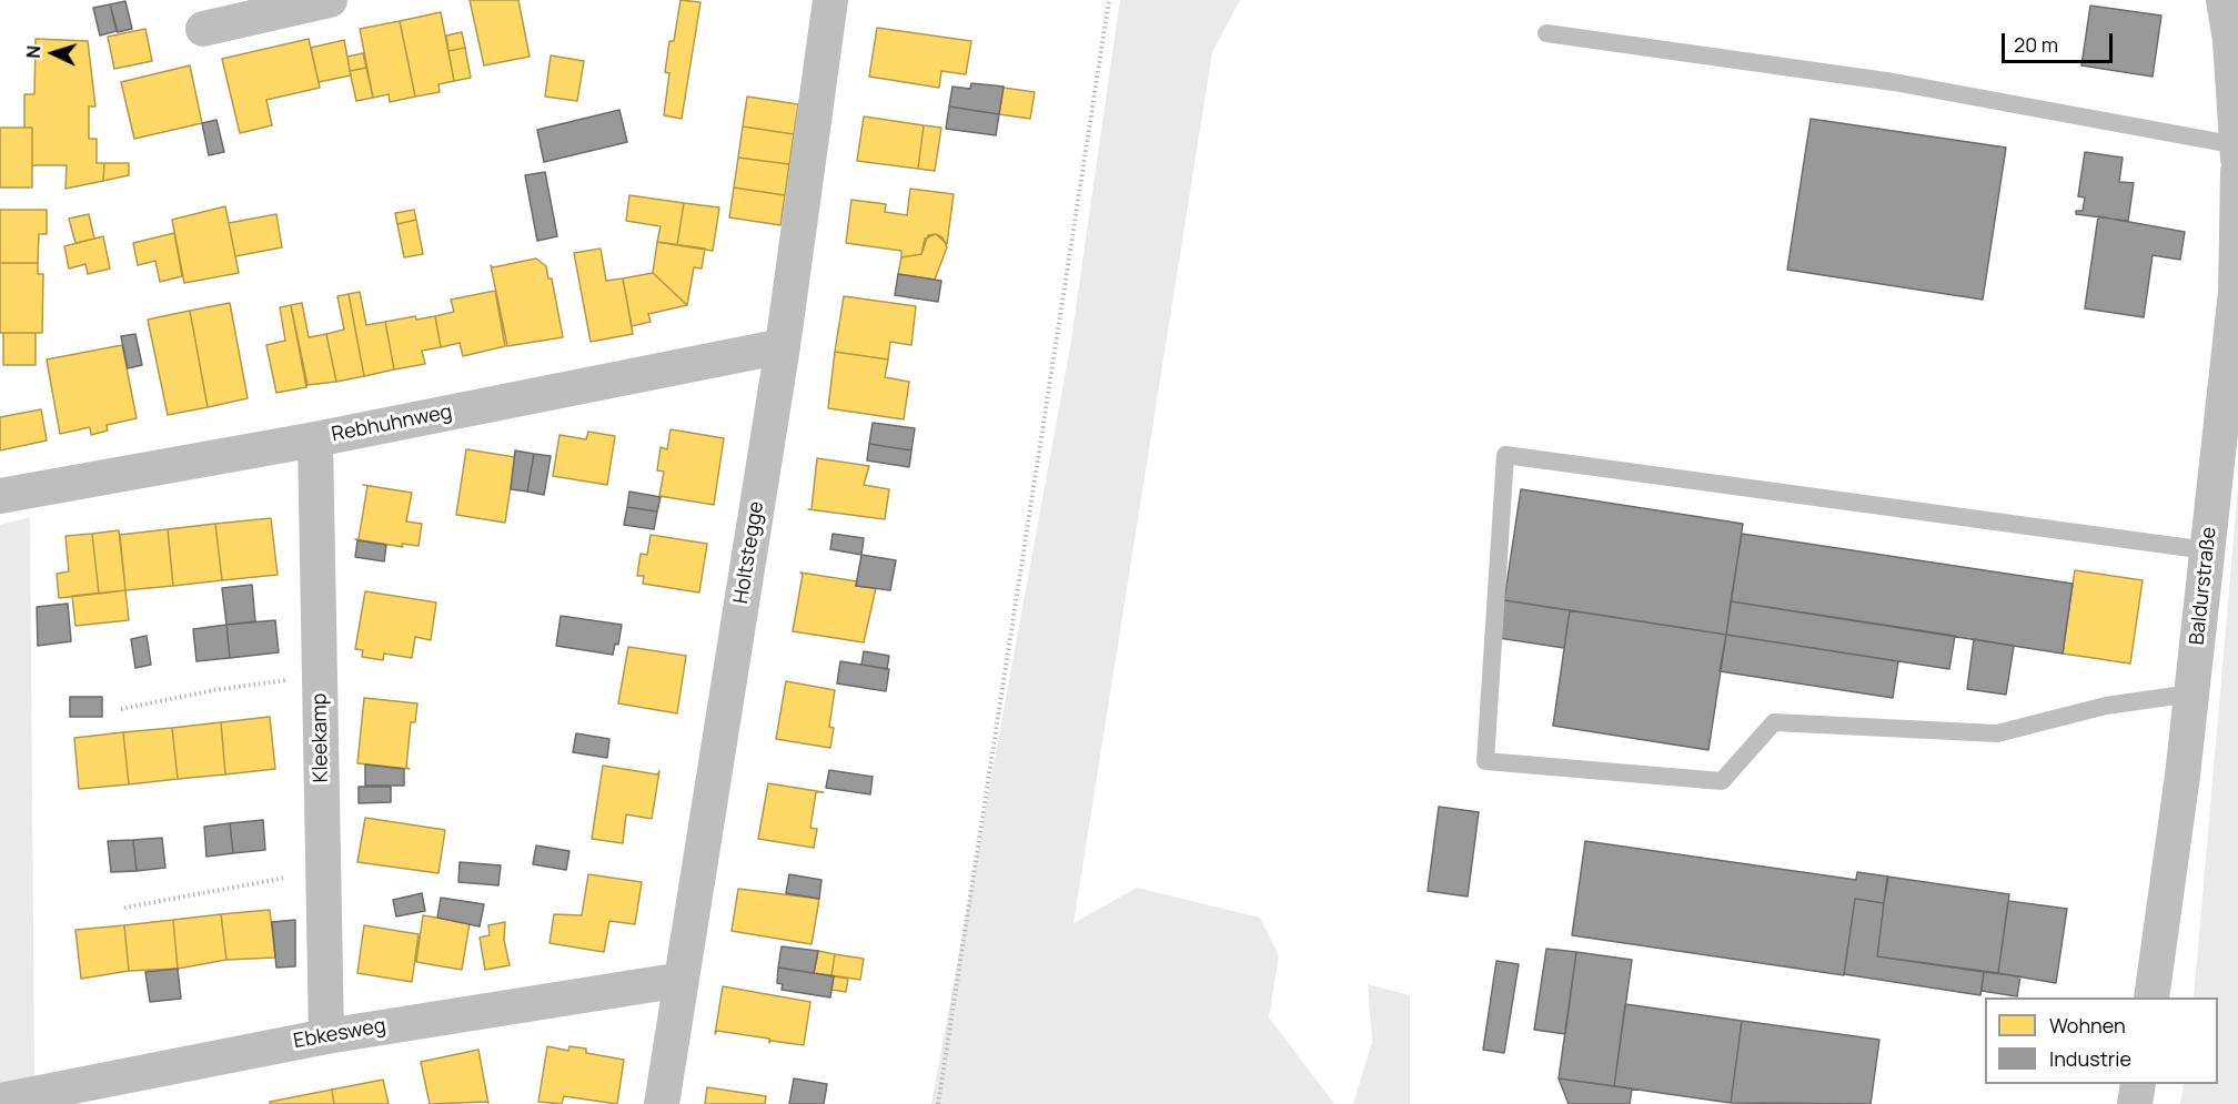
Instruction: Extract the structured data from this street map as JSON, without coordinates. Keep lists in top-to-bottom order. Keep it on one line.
{"streets":{"street":["Rebhuhnweg","Holtstegge","Baldurstraße","Kleekamp","Ebkesweg"]},"crossings":[["Rebhuhnweg","Holtstegge"],["Rebhuhnweg","Kleekamp"],["Holtstegge","Ebkesweg"],["Kleekamp","Ebkesweg"]],"legend":["Wohnen","Industrie"],"scale_bar":"20 m","north":"left"}
